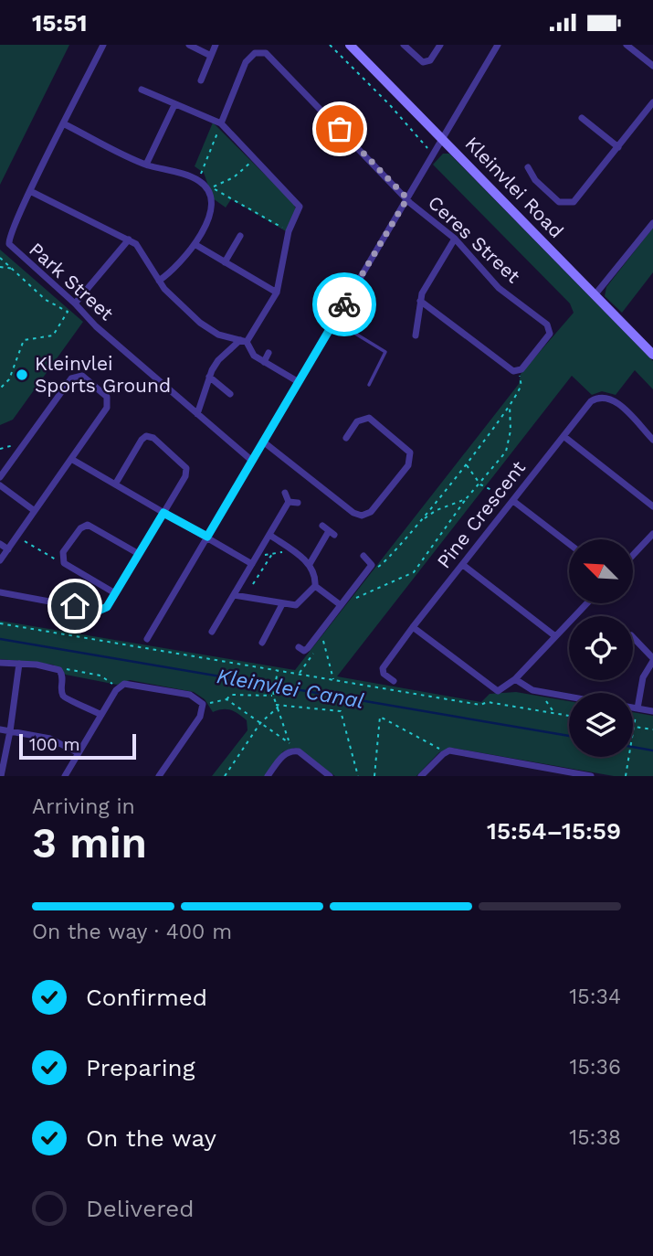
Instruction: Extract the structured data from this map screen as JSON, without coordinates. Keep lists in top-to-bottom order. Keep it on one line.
{"streets":{"street":["Kleinvlei Road","Ceres Street","Park Street","Pine Crescent"]},"water":["Kleinvlei Canal"],"places":["Kleinvlei Sports Ground"],"scale_bar":"100 m","north":"top left","page":{"status":"15:51","scale":"100 m","heading":["3 min","Arriving in","15:54–15:59"],"bar":"On the way · 400 m","list":[["Confirmed","15:34"],["Preparing","15:36"],["On the way","15:38"],"Delivered"]}}
